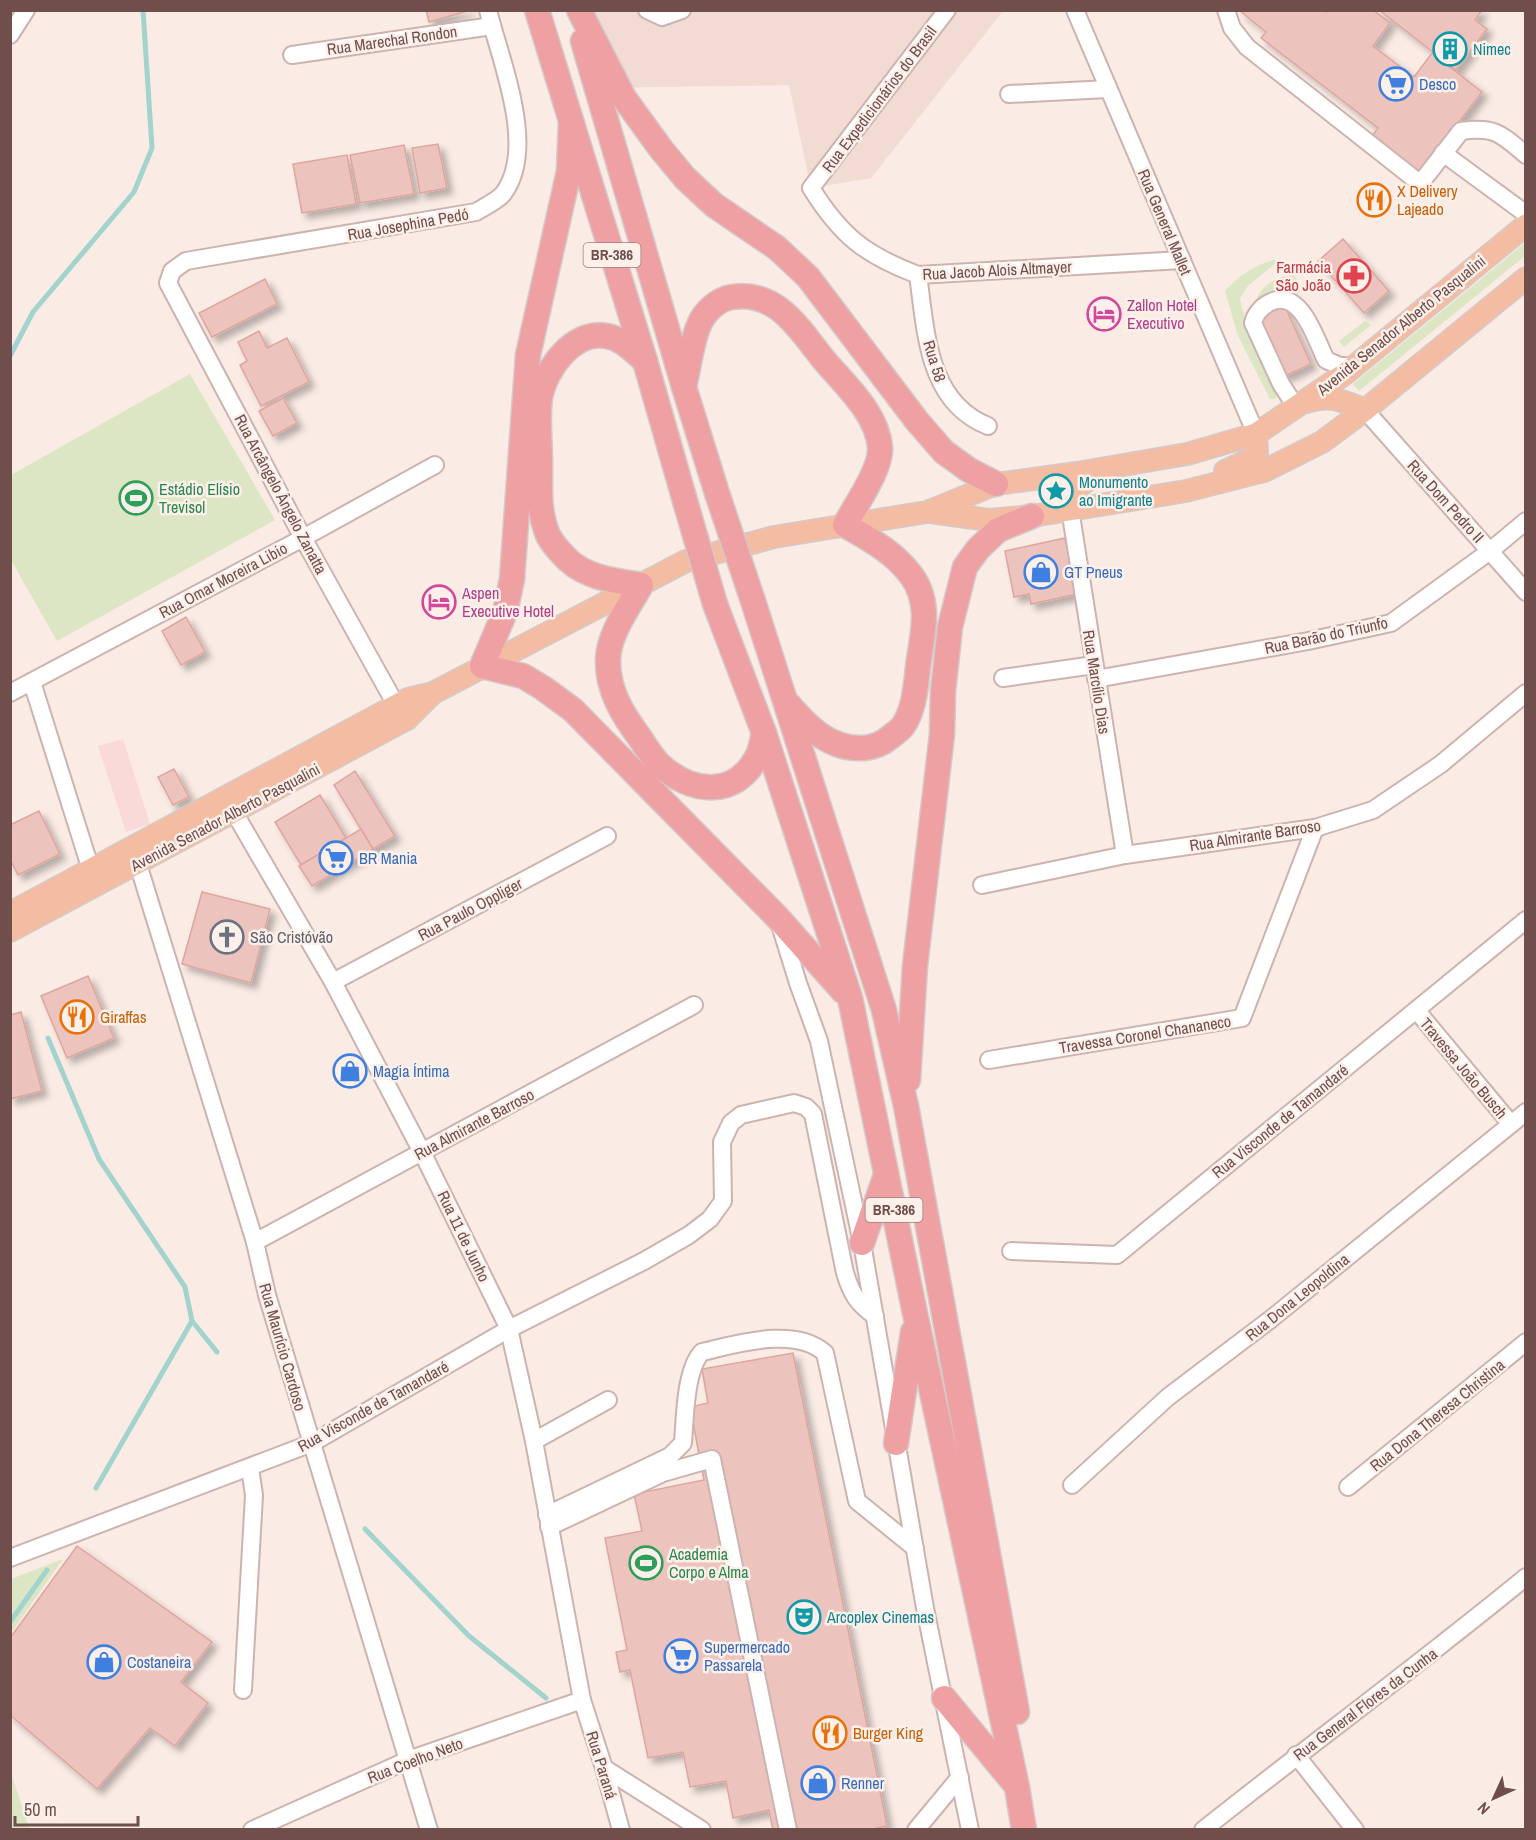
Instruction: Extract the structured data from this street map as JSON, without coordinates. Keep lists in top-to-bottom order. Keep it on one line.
{"streets":{"highway":["BR-386"],"main road":["Avenida Senador Alberto Pasqualini"],"street":["Rua Marechal Rondon","Rua Expedicionários do Brasil","Rua General Mallet","Rua Josephina Pedó","Rua Jacob Alois Altmayer","Rua 58","Rua Arcângelo Ângelo Zanatta","Rua Dom Pedro II","Rua Omar Moreira Libio","Rua Barão do Triunfo","Rua Marcílio Dias","Rua Almirante Barroso","Rua Paulo Oppliger","Travessa Coronel Chananeco","Travessa João Busch","Rua Visconde de Tamandaré","Rua 11 de Junho","Rua Dona Leopoldina","Rua Maurício Cardoso","Rua Dona Theresa Christina","Rua General Flores da Cunha","Rua Coelho Neto","Rua Paraná"]},"crossings":[["Rua Marechal Rondon","Rua Josephina Pedó"],["Rua Expedicionários do Brasil","Rua Jacob Alois Altmayer"],["Rua General Mallet","Rua Jacob Alois Altmayer"],["Rua General Mallet","Avenida Senador Alberto Pasqualini"],["Rua Josephina Pedó","Rua Arcângelo Ângelo Zanatta"],["Rua Jacob Alois Altmayer","Rua 58"],["Avenida Senador Alberto Pasqualini","Rua Arcângelo Ângelo Zanatta"],["Avenida Senador Alberto Pasqualini","Rua Dom Pedro II"],["Avenida Senador Alberto Pasqualini","Rua Marcílio Dias"],["Avenida Senador Alberto Pasqualini","Rua 11 de Junho"],["Avenida Senador Alberto Pasqualini","Rua Maurício Cardoso"],["Rua Arcângelo Ângelo Zanatta","Rua Omar Moreira Libio"],["Rua Dom Pedro II","Rua Barão do Triunfo"],["Rua Barão do Triunfo","Rua Marcílio Dias"],["Rua Marcílio Dias","Rua Almirante Barroso"],["Rua Almirante Barroso","Travessa Coronel Chananeco"],["Rua Almirante Barroso","Rua 11 de Junho"],["Rua Almirante Barroso","Rua Maurício Cardoso"],["Rua Paulo Oppliger","Rua 11 de Junho"],["Travessa João Busch","Rua Visconde de Tamandaré"],["Travessa João Busch","Rua Dona Leopoldina"],["Rua Visconde de Tamandaré","Rua 11 de Junho"],["Rua Visconde de Tamandaré","Rua Maurício Cardoso"],["Rua 11 de Junho","Rua Coelho Neto"],["Rua 11 de Junho","Rua Paraná"],["Rua Maurício Cardoso","Rua Coelho Neto"],["Rua Coelho Neto","Rua Paraná"]],"places":{"building":["Nimec"],"supermarket":["Desco","BR Mania","Supermercado Passarela"],"restaurant":["X Delivery Lajeado","Giraffas","Burger King"],"pharmacy":["Farmácia São João"],"hotel":["Zallon Hotel Executivo","Aspen Executive Hotel"],"place":["Monumento ao Imigrante"],"sports":["Estádio Elísio Trevisol","Academia Corpo e Alma"],"shop":["GT Pneus","Magia Íntima","Costaneira","Renner"],"church":["São Cristóvão"],"theatre":["Arcoplex Cinemas"]},"scale_bar":"50 m","north":"bottom left"}
